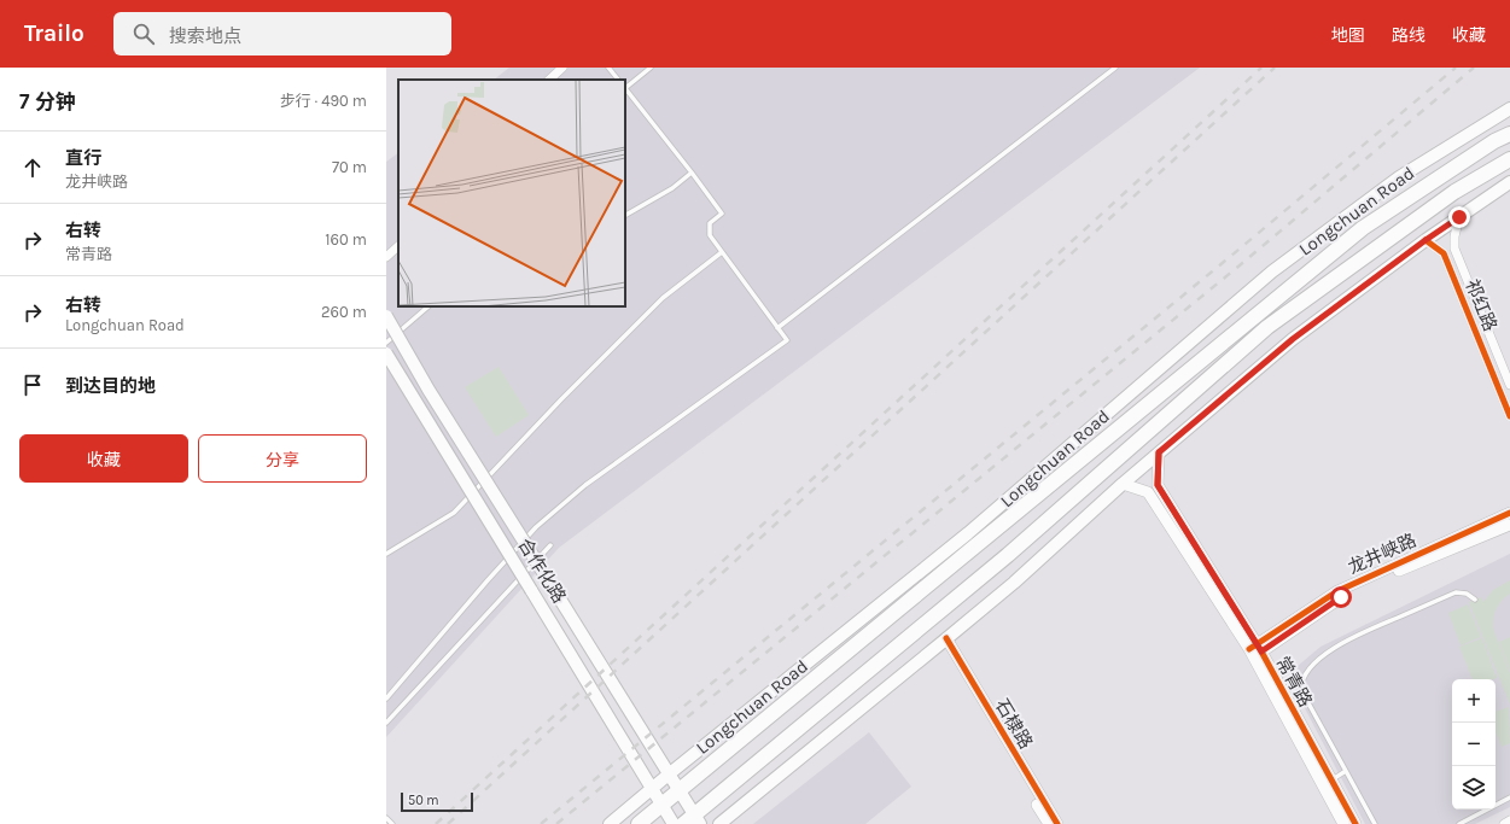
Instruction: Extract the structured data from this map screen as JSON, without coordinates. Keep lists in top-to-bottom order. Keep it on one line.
{"streets":{"highway":["Longchuan Road"],"main road":["合作化路"],"street":["祁红路","龙井峡路","常青路","石棣路"]},"crossings":[["Longchuan Road","合作化路"],["龙井峡路","常青路"]],"scale_bar":"50 m","page":{"header":"Trailo","search":"搜索地点","nav":["地图","路线","收藏"],"heading":["7 分钟","步行 · 490 m"],"list":[["直行","龙井峡路","70 m"],["右转","常青路","160 m"],["右转","Longchuan Road","260 m"],"到达目的地"],"buttons":["收藏","分享"],"map_buttons":["+","−"],"scale":"50 m"}}
